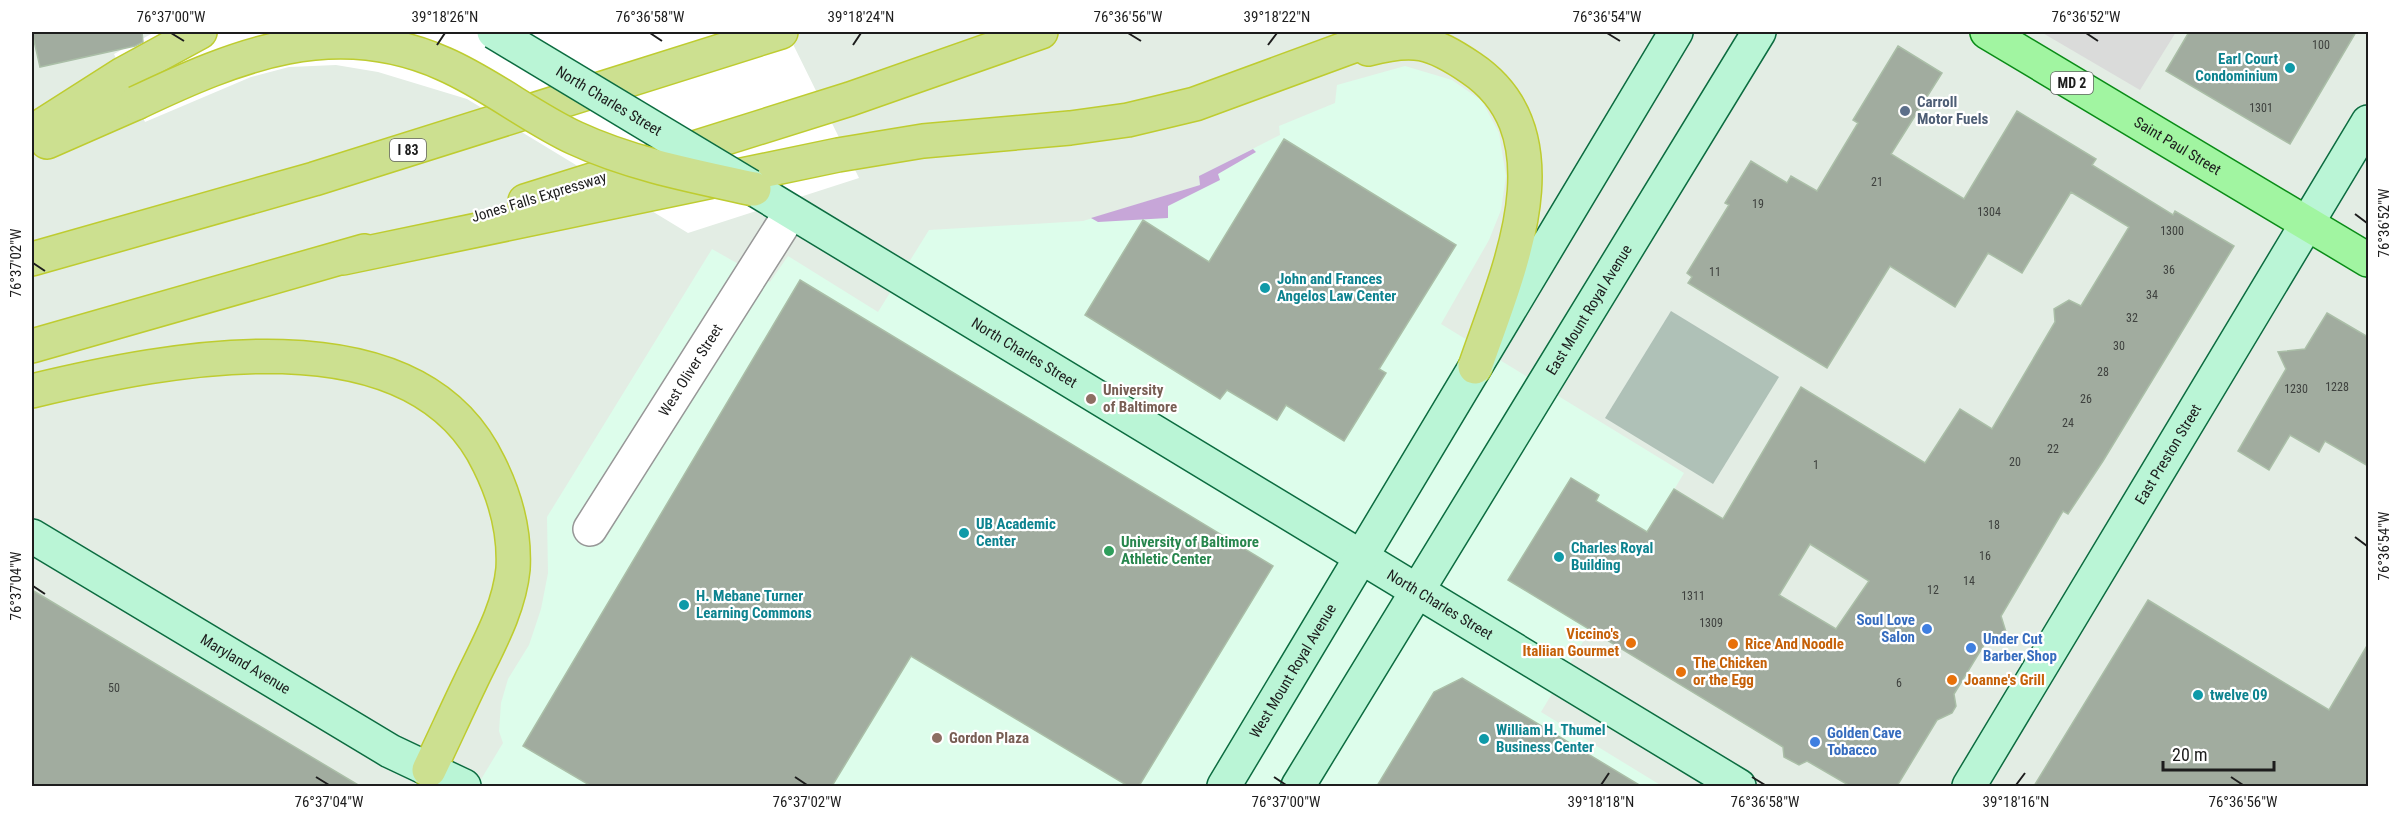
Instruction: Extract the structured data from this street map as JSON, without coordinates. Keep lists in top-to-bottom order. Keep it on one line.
{"streets":{"highway":["I 83","Jones Falls Expressway"],"main road":["MD 2","North Charles Street","Saint Paul Street","East Mount Royal Avenue","East Preston Street","Maryland Avenue","West Mount Royal Avenue"],"street":["West Oliver Street"]},"crossings":[["North Charles Street","East Mount Royal Avenue"],["North Charles Street","West Oliver Street"],["North Charles Street","West Mount Royal Avenue"],["Saint Paul Street","East Preston Street"]],"places":["Earl Court Condominium","Carroll Motor Fuels","John and Frances Angelos Law Center","University of Baltimore","UB Academic Center","University of Baltimore Athletic Center","Charles Royal Building","H. Mebane Turner Learning Commons","Soul Love Salon","Viccino's Italiian Gourmet","Rice And Noodle","Under Cut Barber Shop","The Chicken or the Egg","Joanne's Grill","twelve 09","Gordon Plaza","William H. Thumel Business Center","Golden Cave Tobacco"],"house_numbers":["100","1301","21","19","1304","1300","36","11","34","32","30","28","1228","1230","26","24","22","20","1","18","16","14","12","1311","1309","6","50"],"scale_bar":"20 m","coordinates":["76°37'00\"W","39°18'26\"N","76°36'58\"W","39°18'24\"N","76°36'56\"W","39°18'22\"N","76°36'54\"W","76°36'52\"W","76°37'02\"W","76°37'04\"W","39°18'18\"N","39°18'16\"N"]}
